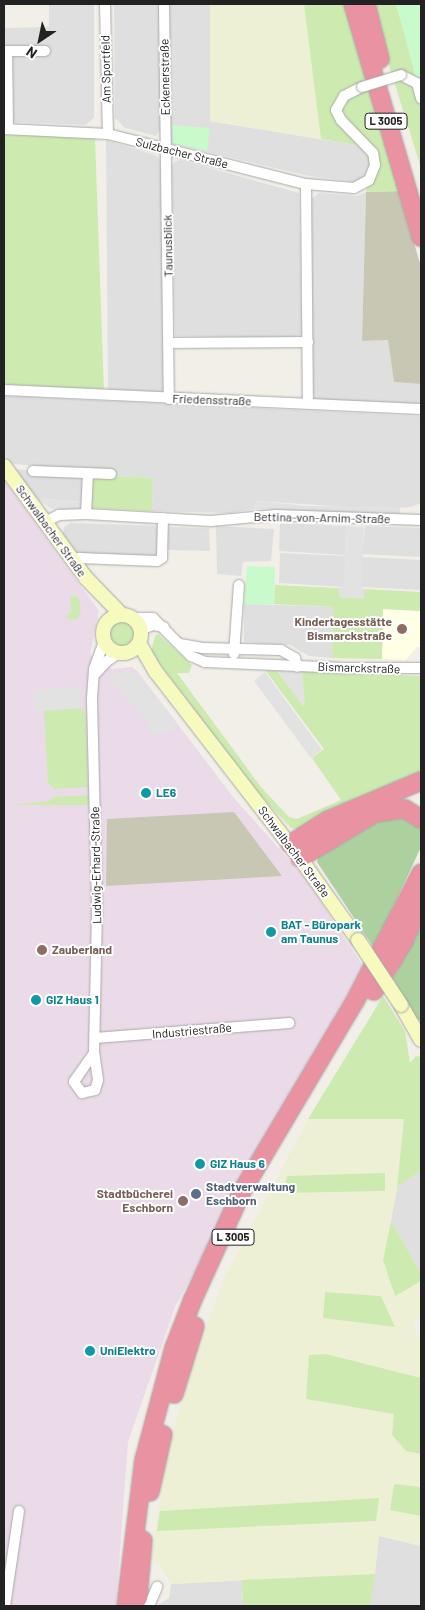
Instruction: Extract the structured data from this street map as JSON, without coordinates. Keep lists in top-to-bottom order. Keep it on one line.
{"streets":{"highway":["L 3005"],"street":["Am Sportfeld","Eckenerstraße","Sulzbacher Straße","Taunusblick","Friedensstraße","Bettina-von-Arnim-Straße","Schwalbacher Straße","Bismarckstraße","Ludwig-Erhard-Straße","Industriestraße"]},"crossings":[["Am Sportfeld","Sulzbacher Straße"],["Eckenerstraße","Sulzbacher Straße"],["Eckenerstraße","Taunusblick"],["Sulzbacher Straße","Taunusblick"],["Taunusblick","Friedensstraße"],["Bettina-von-Arnim-Straße","Schwalbacher Straße"],["Schwalbacher Straße","Bismarckstraße"],["Schwalbacher Straße","Ludwig-Erhard-Straße"],["Bismarckstraße","Ludwig-Erhard-Straße"],["Ludwig-Erhard-Straße","Industriestraße"]],"places":["Kindertagesstätte Bismarckstraße","LE6","BAT - Büropark am Taunus","Zauberland","GIZ Haus 1","GIZ Haus 6","Stadtverwaltung Eschborn","Stadtbücherei Eschborn","UniElektro"],"north":"bottom left"}
